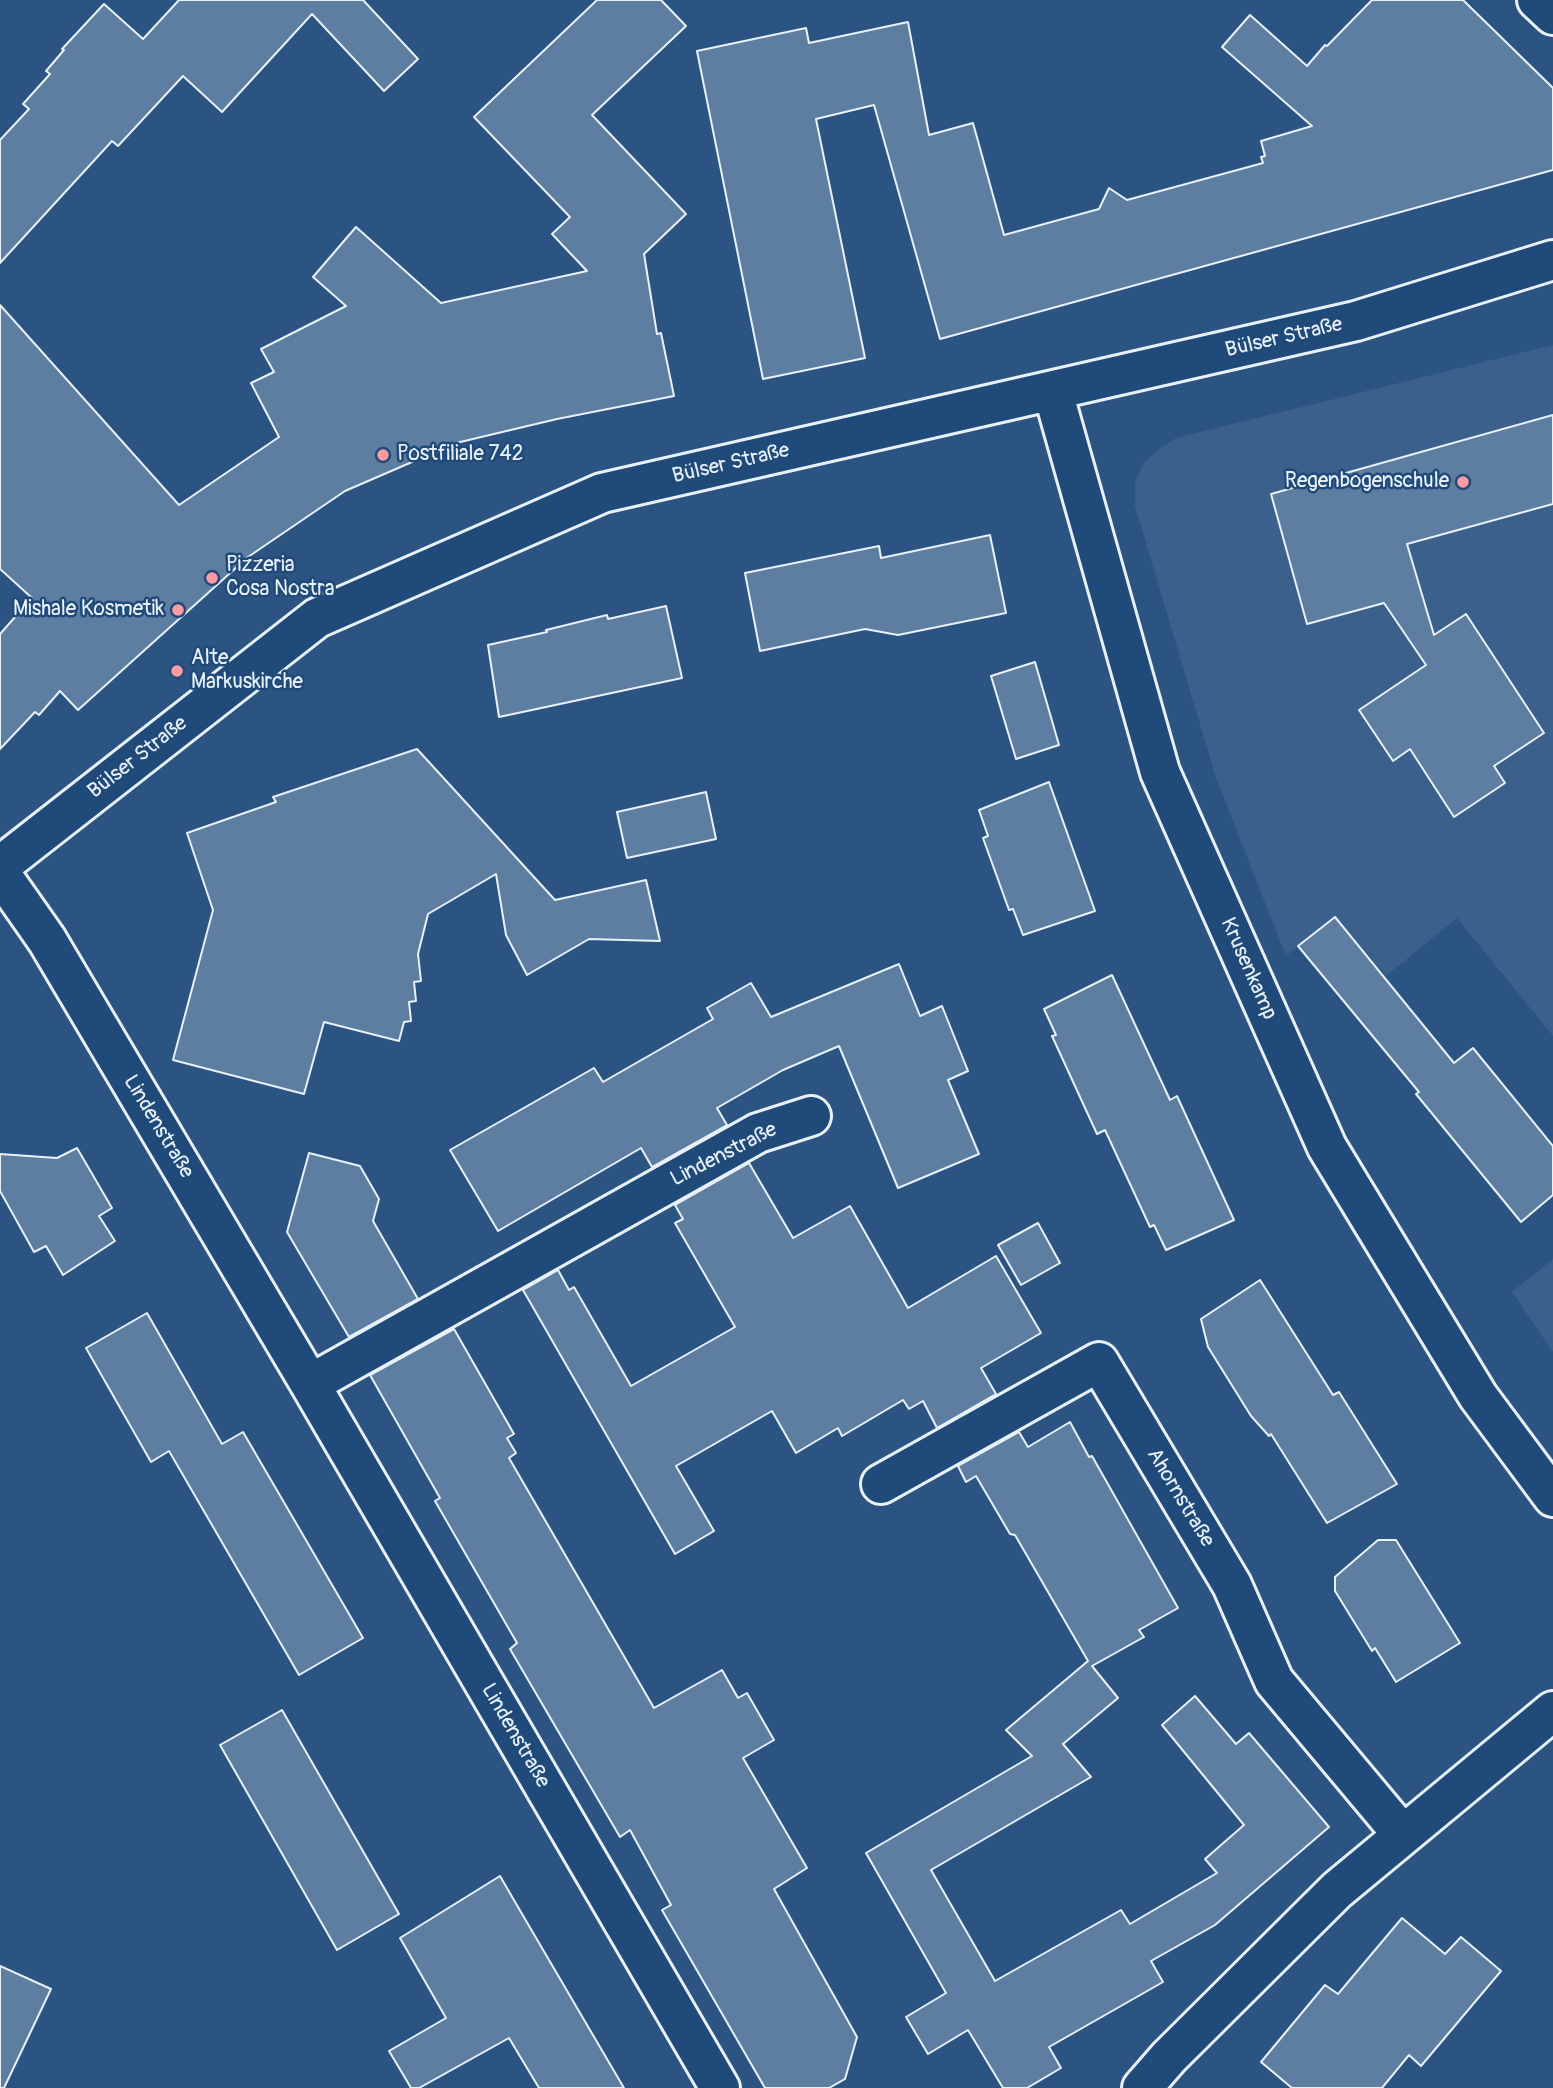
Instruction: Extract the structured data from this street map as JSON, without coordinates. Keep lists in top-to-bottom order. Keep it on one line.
{"streets":{"street":["Bülser Straße","Krusenkamp","Lindenstraße","Ahornstraße"]},"crossings":[["Bülser Straße","Krusenkamp"]],"places":["Postfiliale 742","Regenbogenschule","Pizzeria Cosa Nostra","Mishale Kosmetik","Alte Markuskirche"]}
